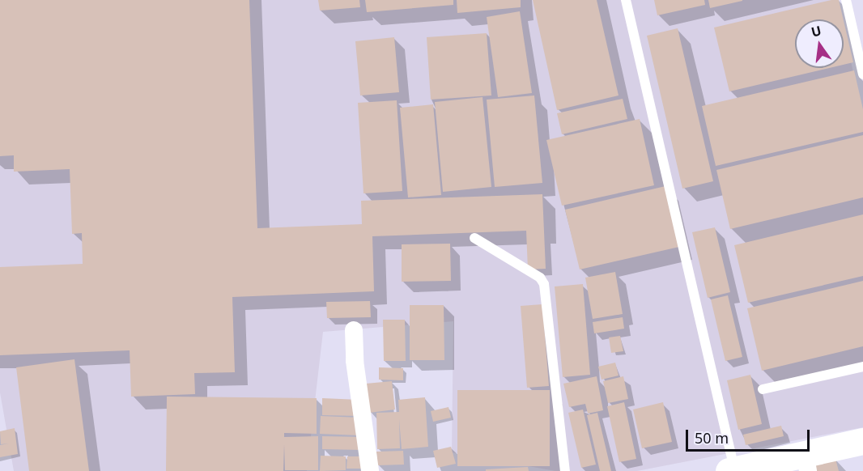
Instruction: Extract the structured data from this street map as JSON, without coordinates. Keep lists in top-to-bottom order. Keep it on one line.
{"scale_bar":"50 m","north":"top"}
